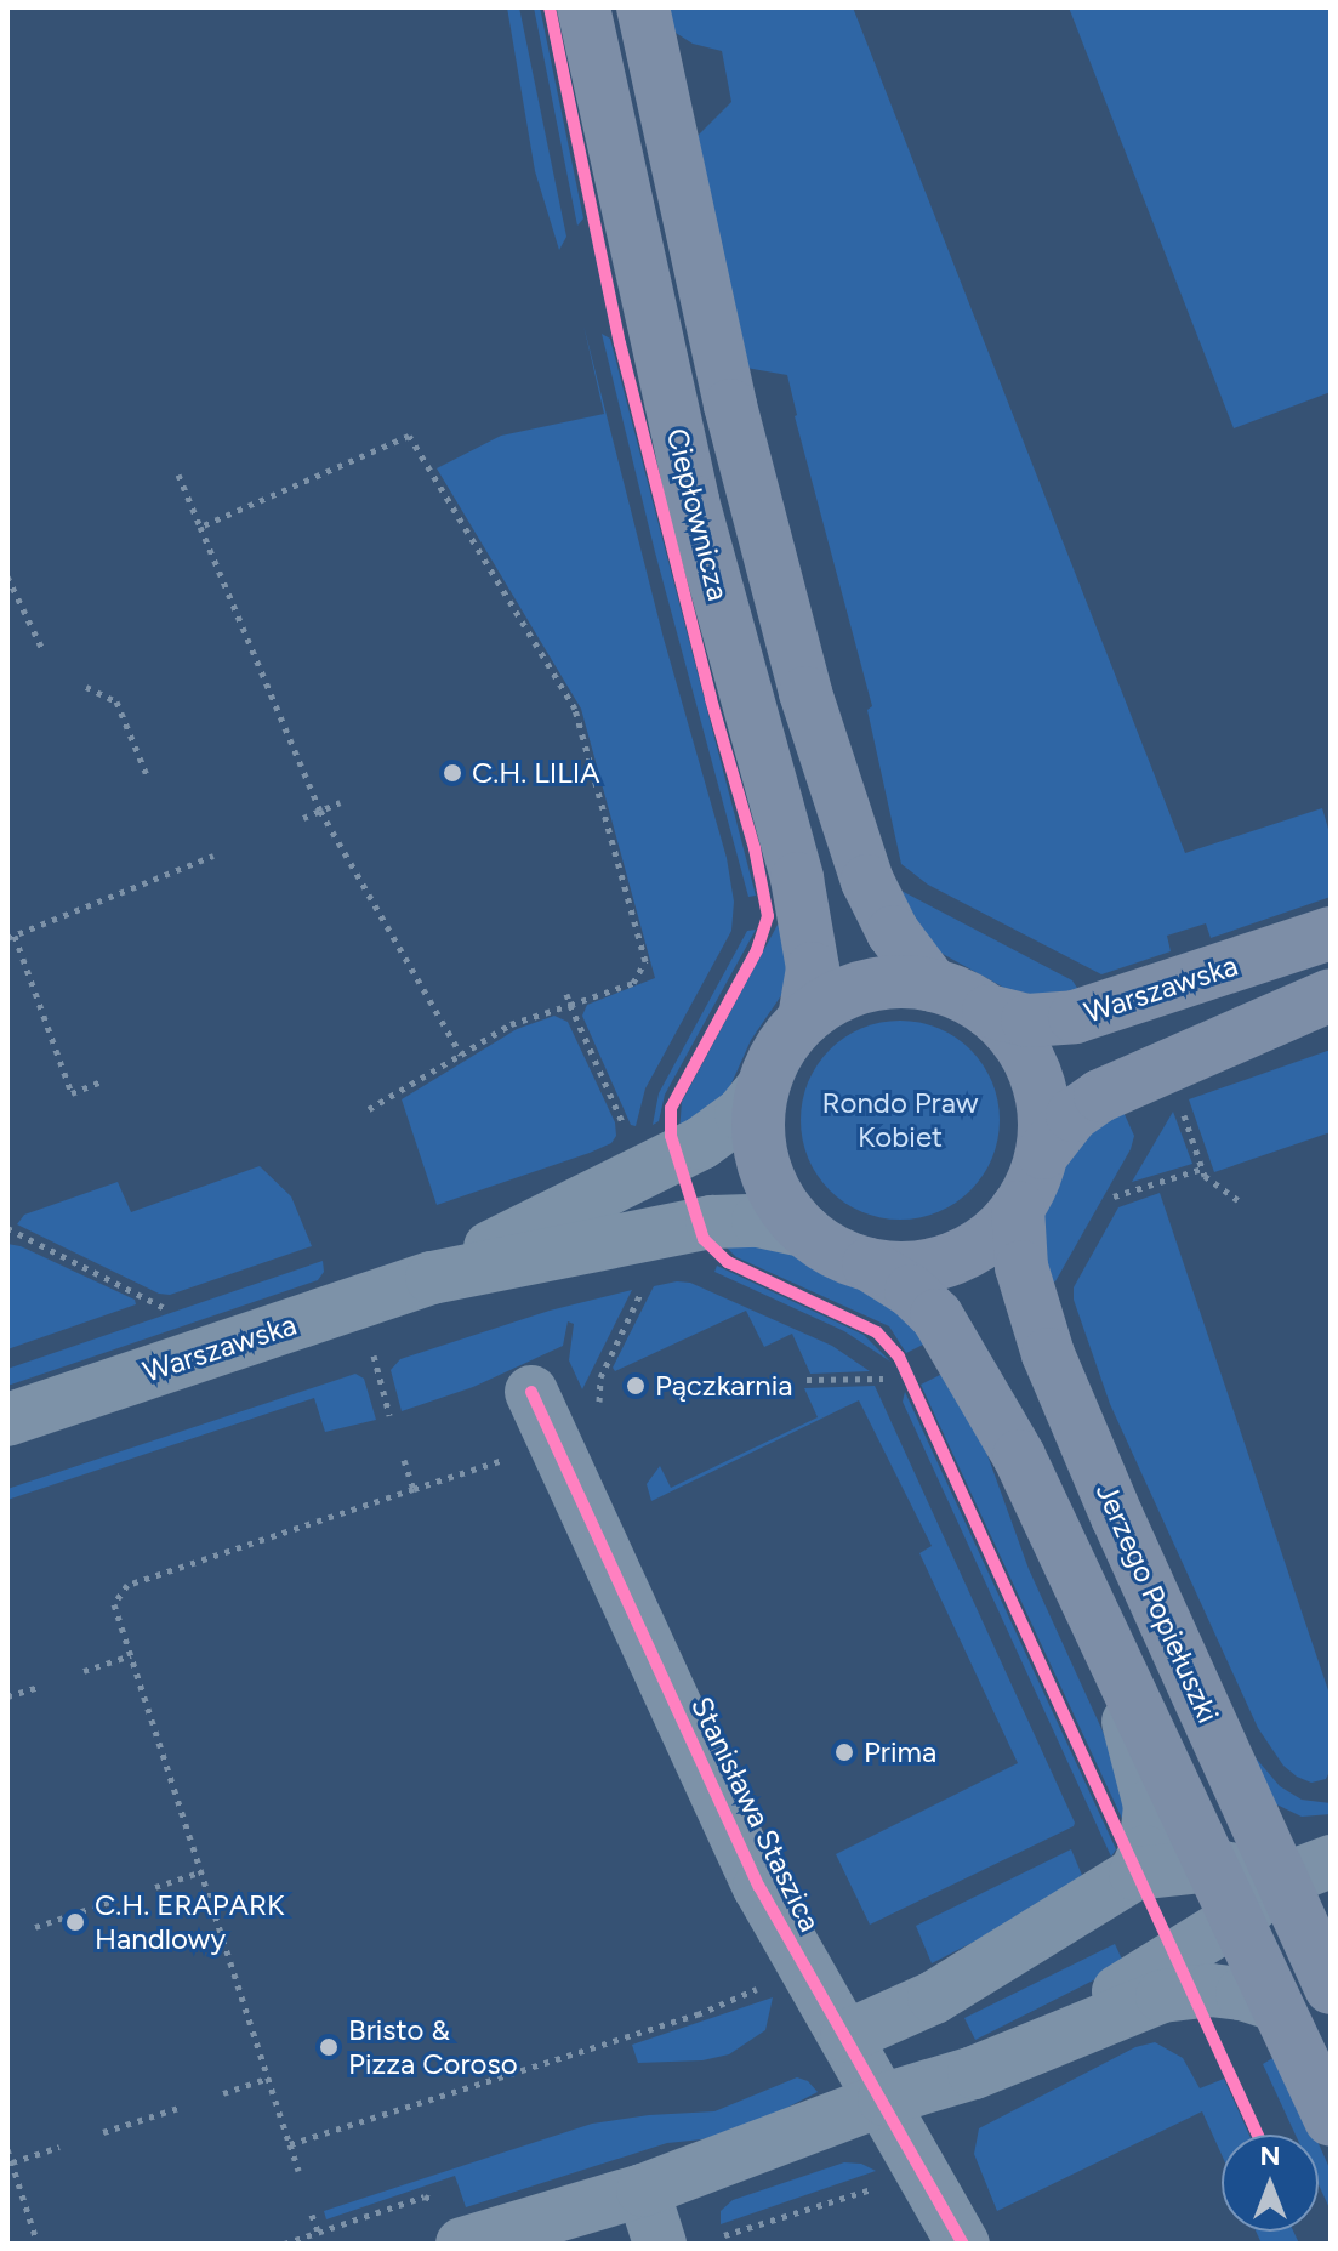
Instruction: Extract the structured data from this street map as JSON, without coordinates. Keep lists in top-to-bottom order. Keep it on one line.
{"streets":{"main road":["Ciepłownicza","Warszawska","Jerzego Popiełuszki"],"street":["Stanisława Staszica"]},"crossings":[["Ciepłownicza","Warszawska"],["Ciepłownicza","Jerzego Popiełuszki"],["Warszawska","Jerzego Popiełuszki"]],"parks":["Rondo Praw Kobiet"],"places":["C.H. LILIA","Pączkarnia","Prima","C.H. ERAPARK Handlowy","Bristo & Pizza Coroso"],"north":"top"}
